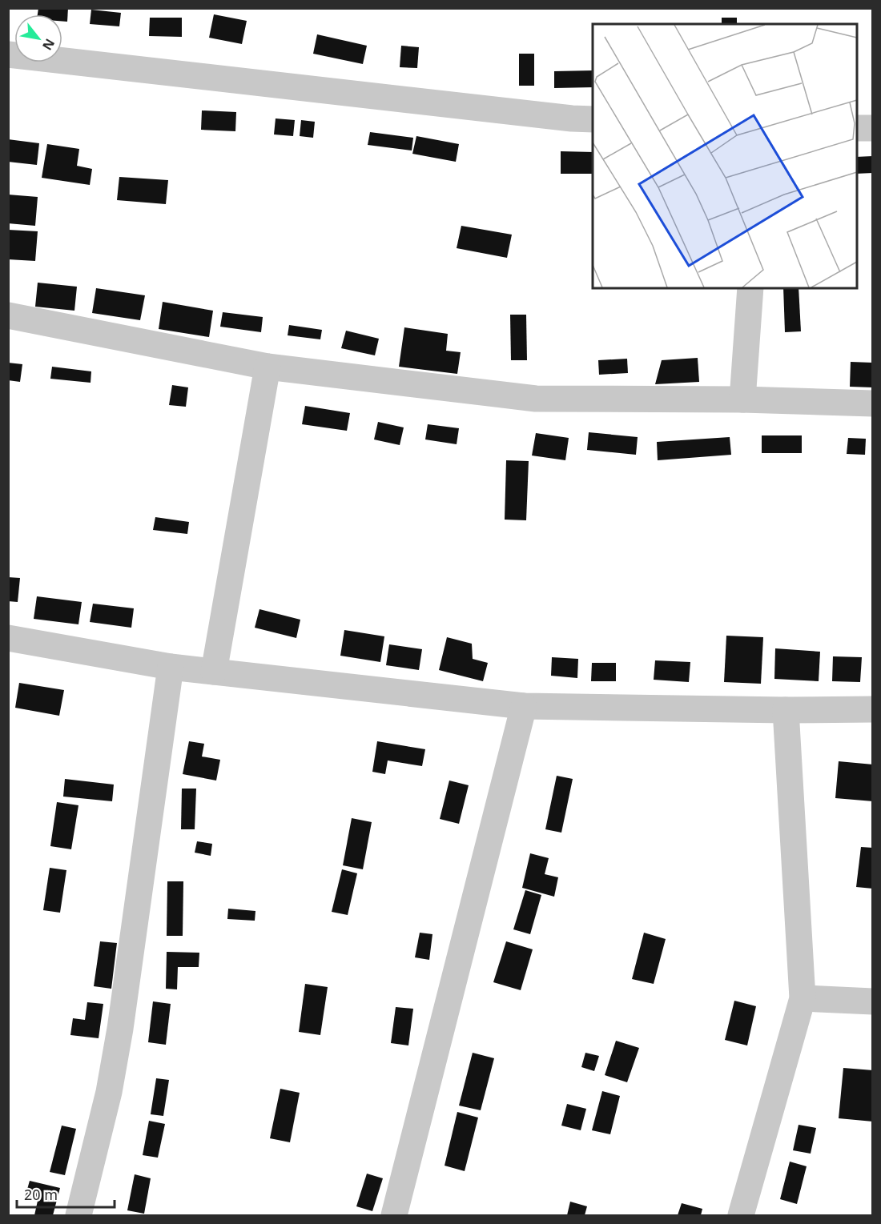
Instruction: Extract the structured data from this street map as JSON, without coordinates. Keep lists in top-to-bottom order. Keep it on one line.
{"scale_bar":"20 m","north":"bottom right"}
